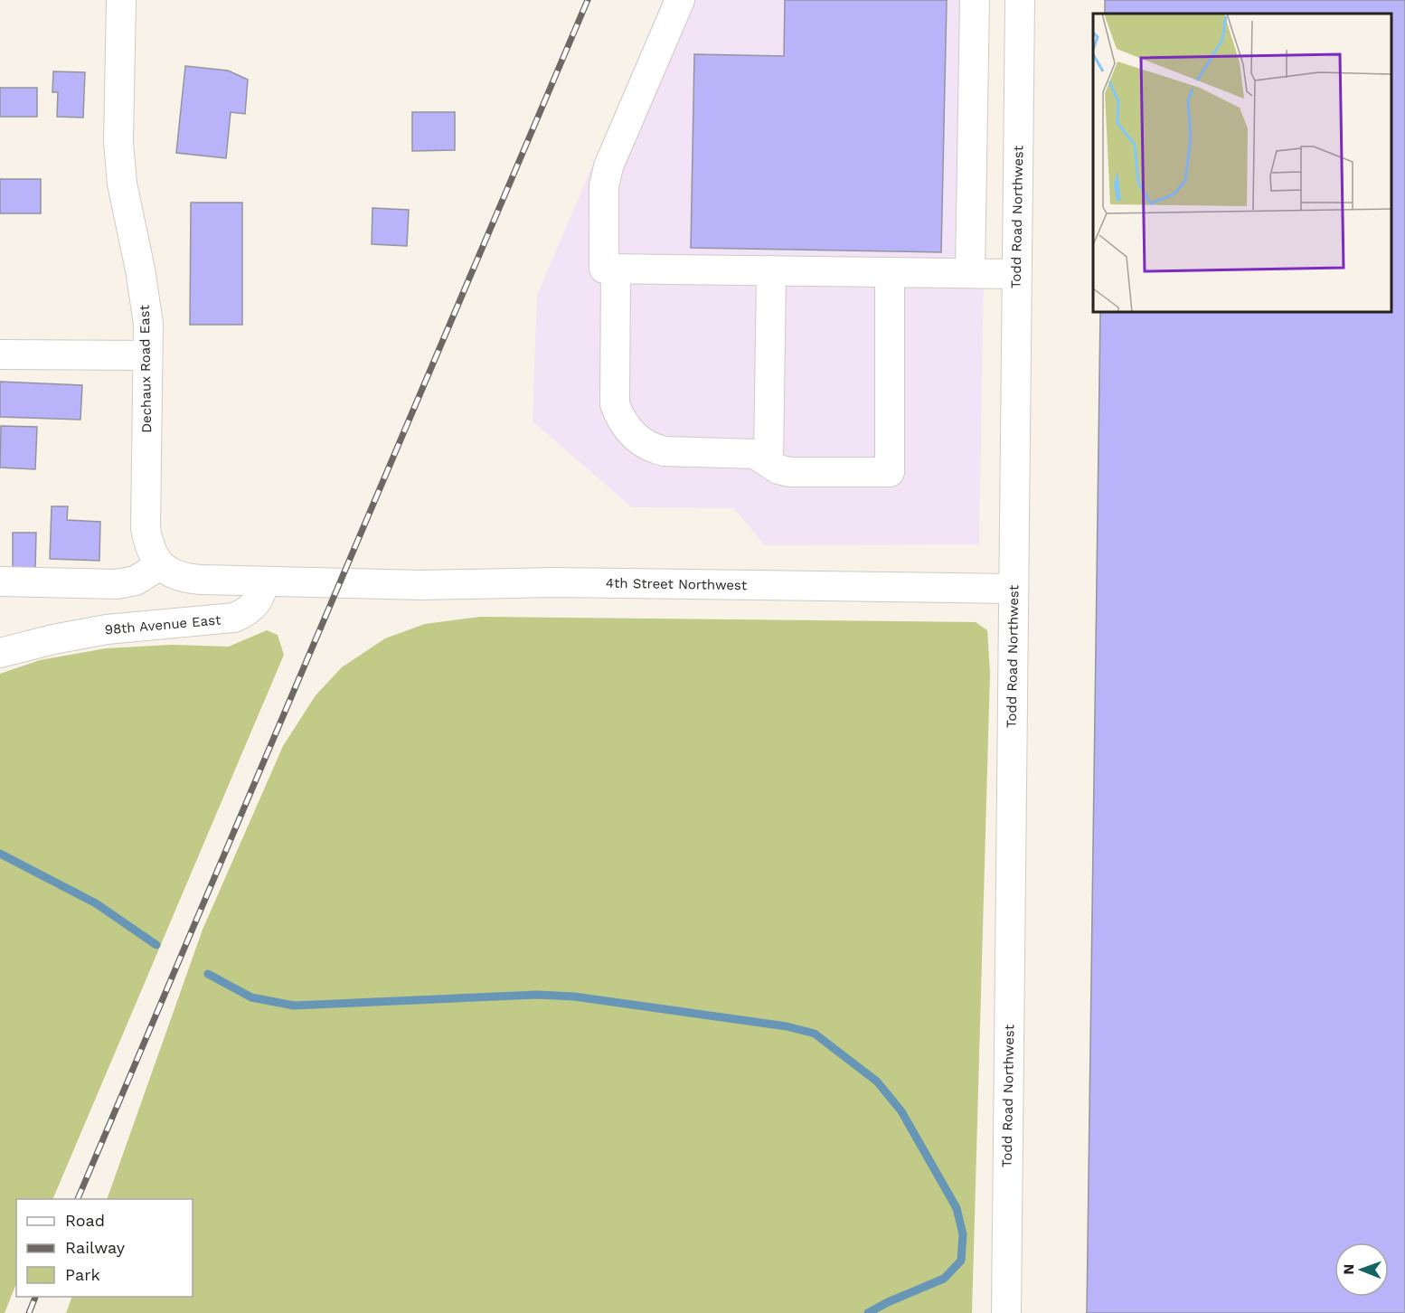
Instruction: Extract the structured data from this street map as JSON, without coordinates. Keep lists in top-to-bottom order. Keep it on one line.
{"streets":{"street":["Todd Road Northwest","Dechaux Road East","4th Street Northwest","98th Avenue East"]},"crossings":[["Todd Road Northwest","4th Street Northwest"],["4th Street Northwest","98th Avenue East"]],"legend":["Road","Railway","Park"],"north":"left"}
